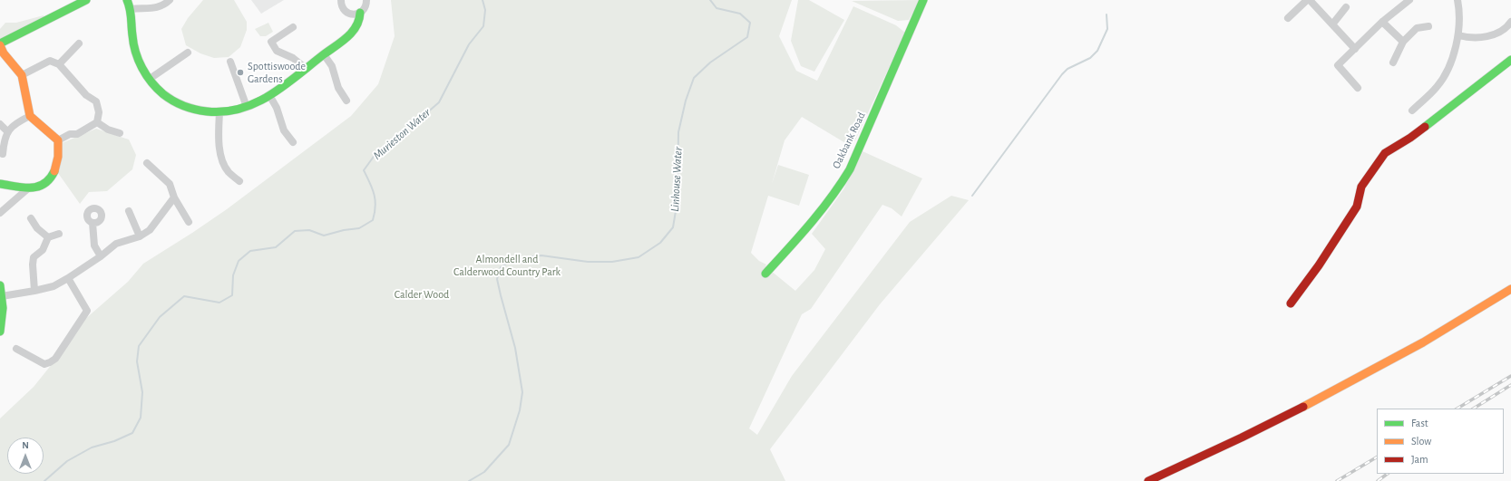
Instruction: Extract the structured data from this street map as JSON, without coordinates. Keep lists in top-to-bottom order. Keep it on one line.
{"streets":{"street":["Oakbank Road"]},"water":["Murieston Water","Linhouse Water"],"parks":["Almondell and Calderwood Country Park","Calder Wood"],"places":["Spottiswoode Gardens"],"legend":["Fast","Slow","Jam"],"north":"top"}
